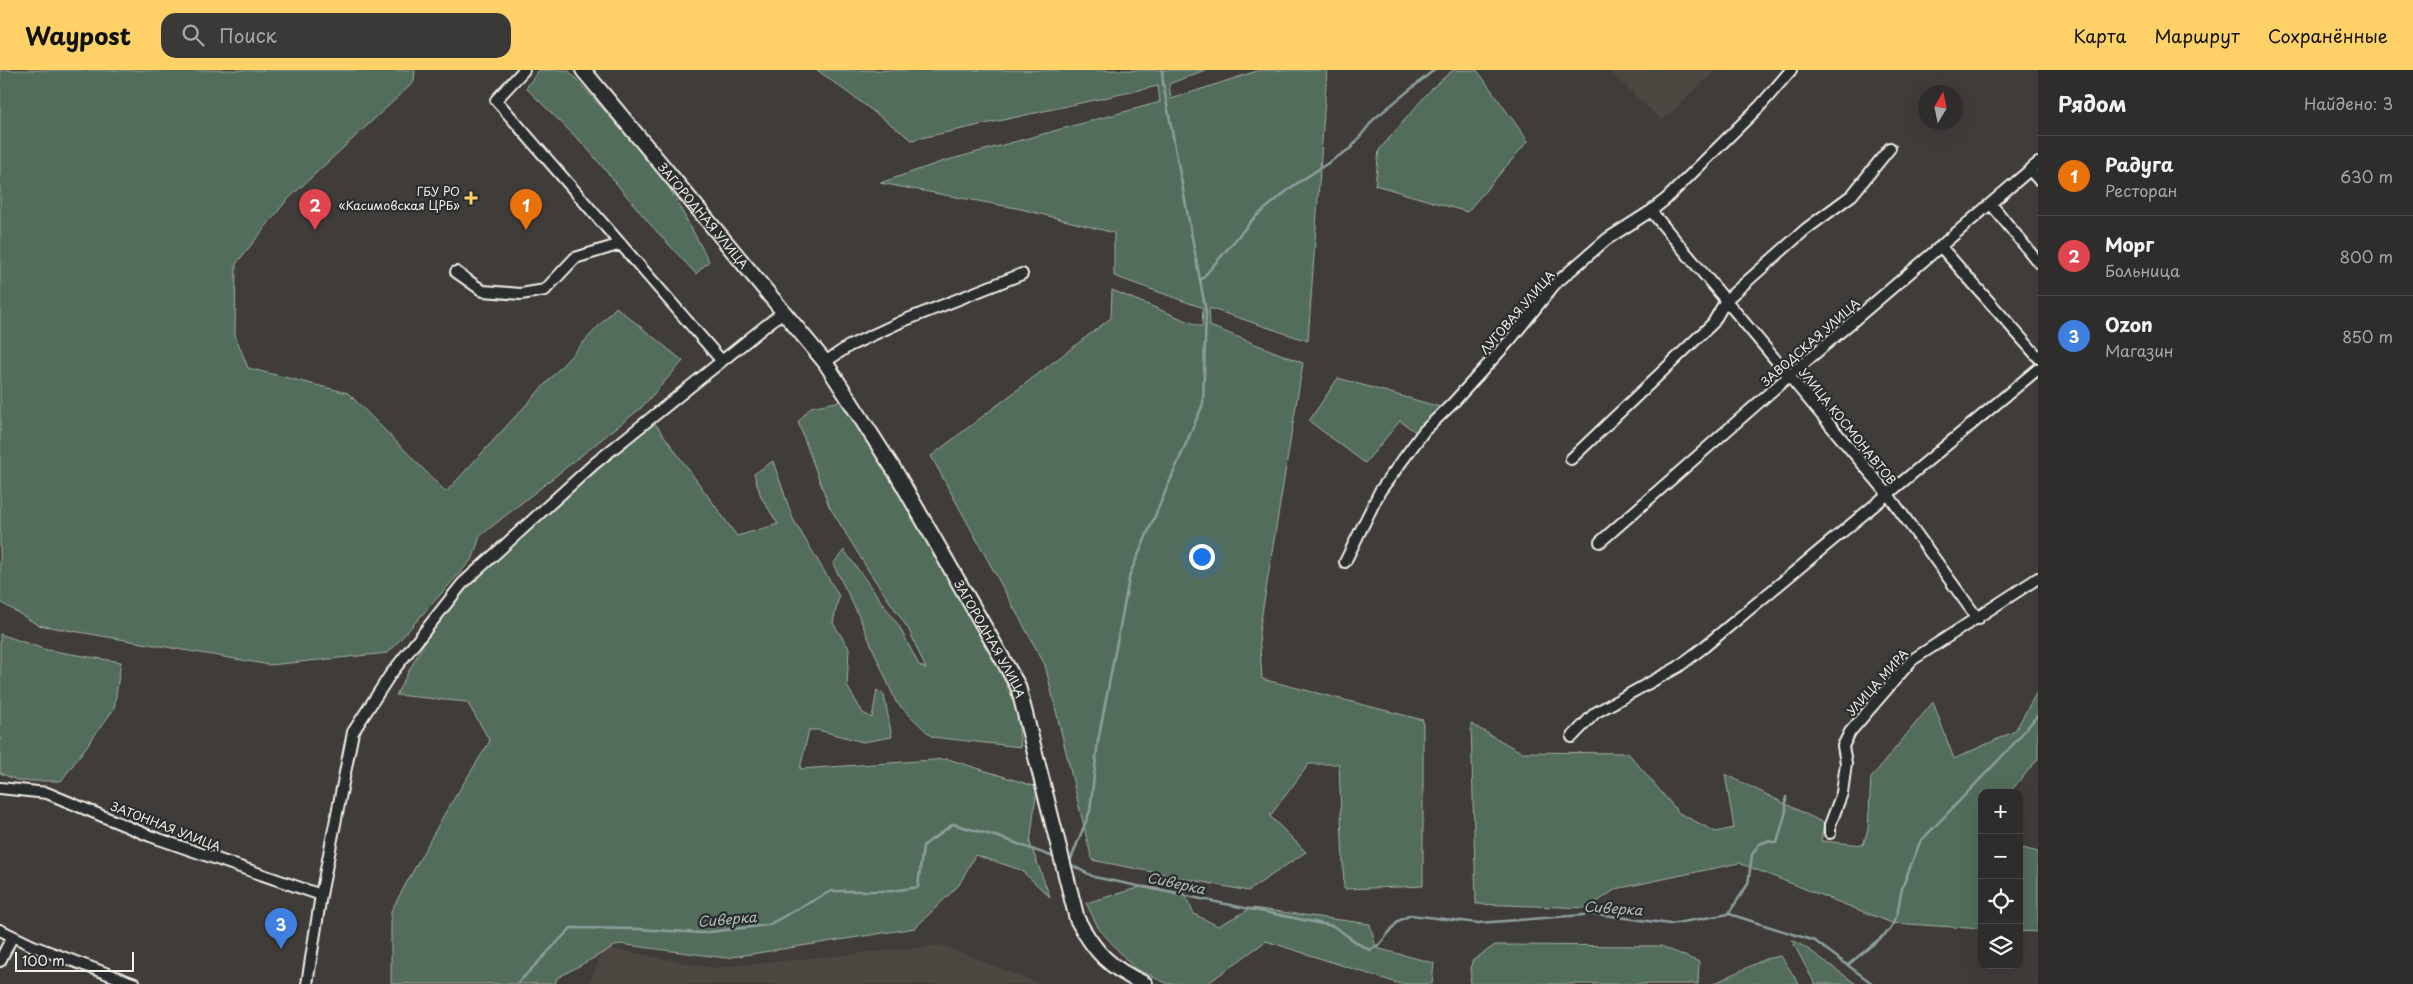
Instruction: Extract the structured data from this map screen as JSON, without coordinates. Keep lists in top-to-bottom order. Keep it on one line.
{"streets":{"main road":["ЗАГОРОДНАЯ УЛИЦА"],"street":["ЛУГОВАЯ УЛИЦА","ЗАВОДСКАЯ УЛИЦА","УЛИЦА КОСМОНАВТОВ","УЛИЦА МИРА","ЗАТОННАЯ УЛИЦА"]},"crossings":[["ЛУГОВАЯ УЛИЦА","УЛИЦА КОСМОНАВТОВ"],["ЗАВОДСКАЯ УЛИЦА","УЛИЦА КОСМОНАВТОВ"],["УЛИЦА КОСМОНАВТОВ","УЛИЦА МИРА"]],"water":["Сиверка"],"places":{"health":["ГБУ РО «Касимовская ЦРБ»"]},"scale_bar":"100 m","north":"top","page":{"header":"Waypost","search":"Поиск","nav":["Карта","Маршрут","Сохранённые"],"heading":["Рядом","Найдено: 3"],"list":[{"mark":"1","name":"Радуга","note":"Ресторан","value":"630 m"},{"mark":"2","name":"Морг","note":"Больница","value":"800 m"},{"mark":"3","name":"Ozon","note":"Магазин","value":"850 m"}],"pins":["1","2","3"],"map_buttons":["+","−"],"scale":"100 m"}}
